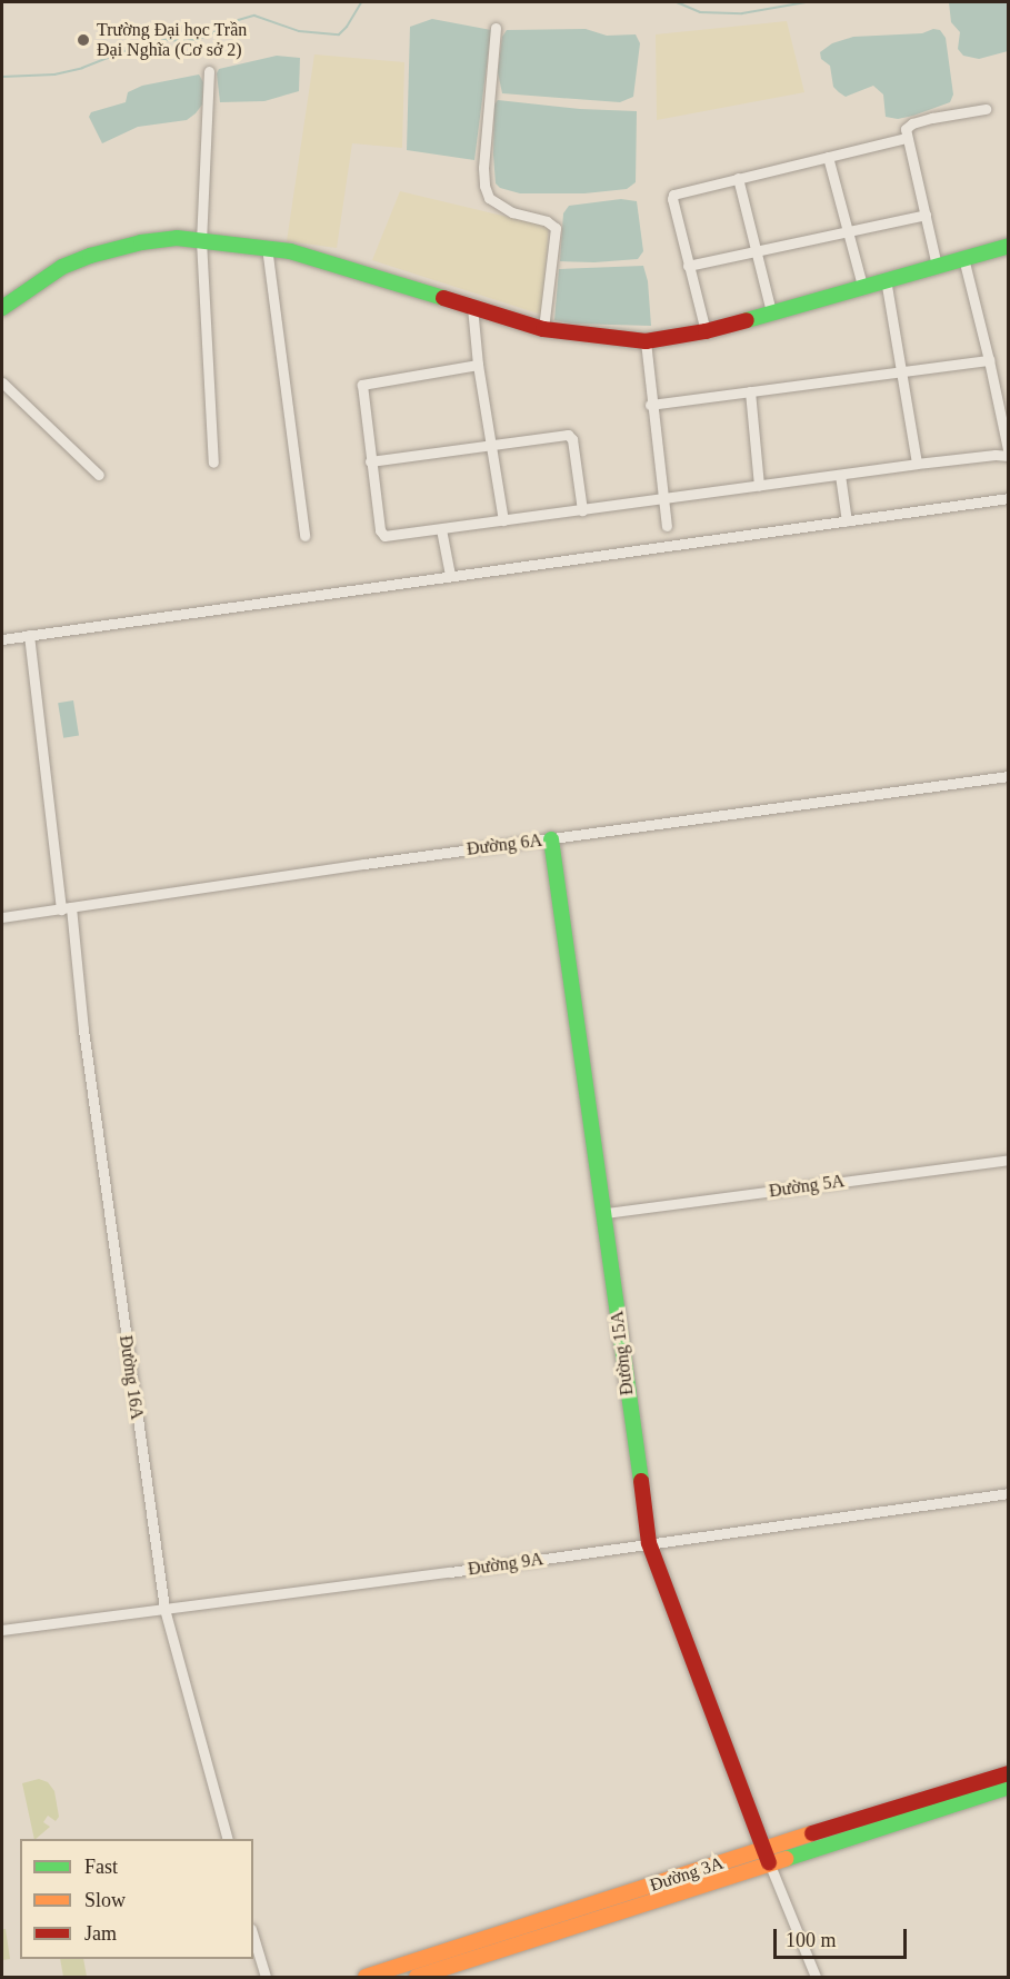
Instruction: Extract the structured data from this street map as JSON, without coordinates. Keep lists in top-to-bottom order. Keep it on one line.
{"streets":{"street":["Đường 6A","Đường 5A","Đường 15A","Đường 16A","Đường 9A","Đường 3A"]},"crossings":[["Đường 6A","Đường 15A"],["Đường 6A","Đường 16A"],["Đường 5A","Đường 15A"],["Đường 15A","Đường 9A"],["Đường 15A","Đường 3A"],["Đường 16A","Đường 9A"]],"places":["Trường Đại học Trần Đại Nghĩa (Cơ sở 2)"],"legend":["Fast","Slow","Jam"],"scale_bar":"100 m"}
